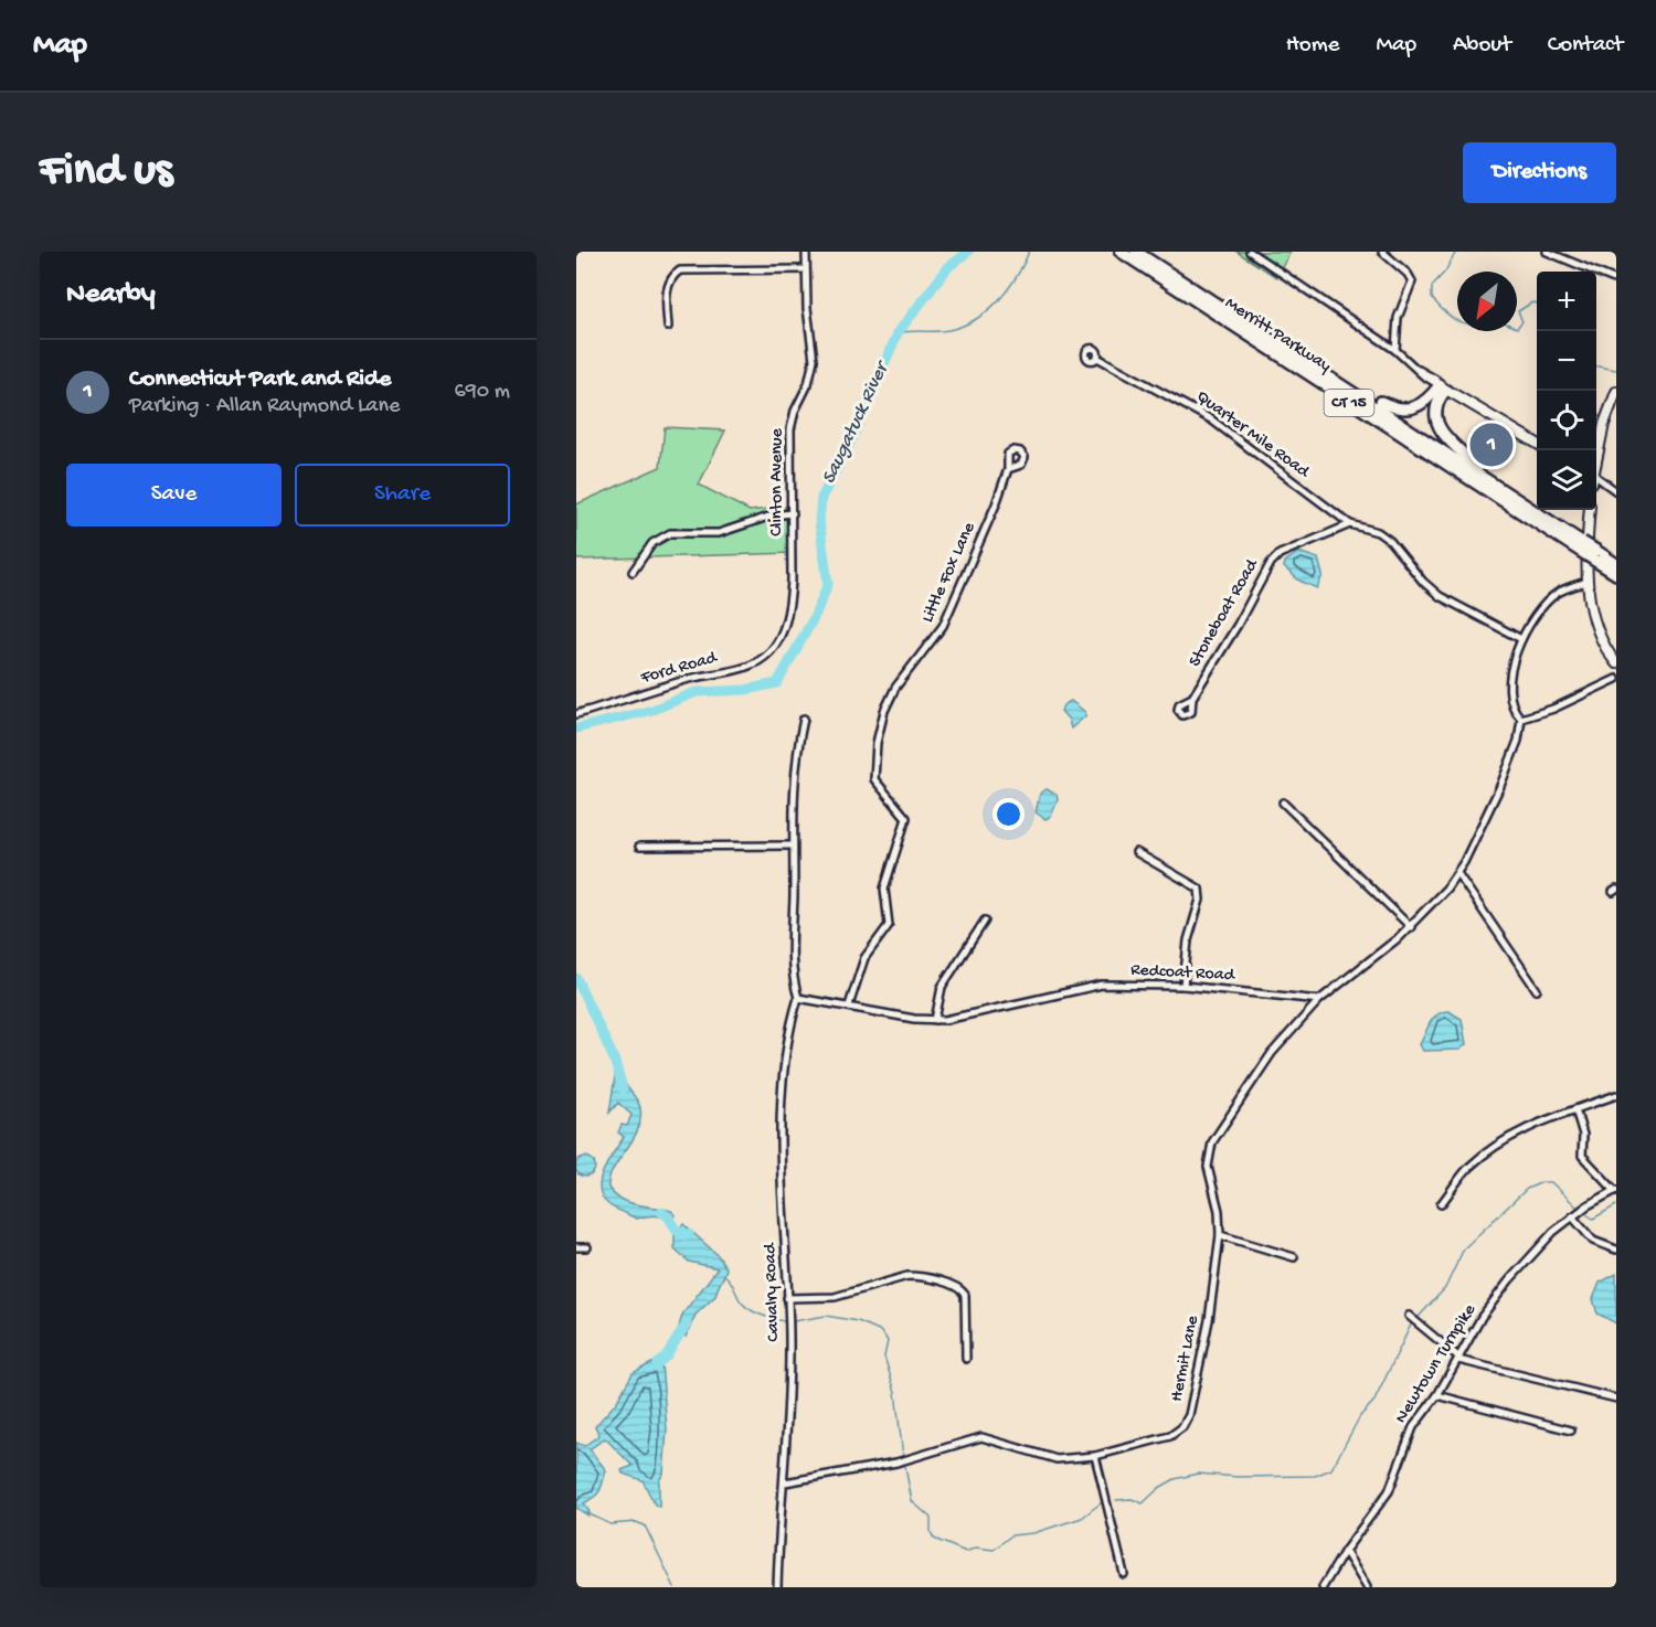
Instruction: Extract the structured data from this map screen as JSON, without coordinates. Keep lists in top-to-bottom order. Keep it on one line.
{"streets":{"highway":["Merritt Parkway","CT 15"],"street":["Quarter Mile Road","Clinton Avenue","Little Fox Lane","Stoneboat Road","Ford Road","Redcoat Road","Cavalry Road","Hermit Lane","Newtown Turnpike"]},"crossings":[["Quarter Mile Road","Stoneboat Road"],["Clinton Avenue","Ford Road"],["Little Fox Lane","Redcoat Road"],["Redcoat Road","Cavalry Road"],["Redcoat Road","Hermit Lane"],["Cavalry Road","Hermit Lane"]],"water":["Saugatuck River"],"north":"bottom left","page":{"header":"Map","nav":["Home","Map","About","Contact"],"buttons":["Directions",["Save","Share"]],"title":"Find us","heading":"Nearby","map_buttons":["+","−"],"list":[{"mark":"1","name":"Connecticut Park and Ride","note":"Parking · Allan Raymond Lane","value":"690 m"}],"pins":"1"}}
